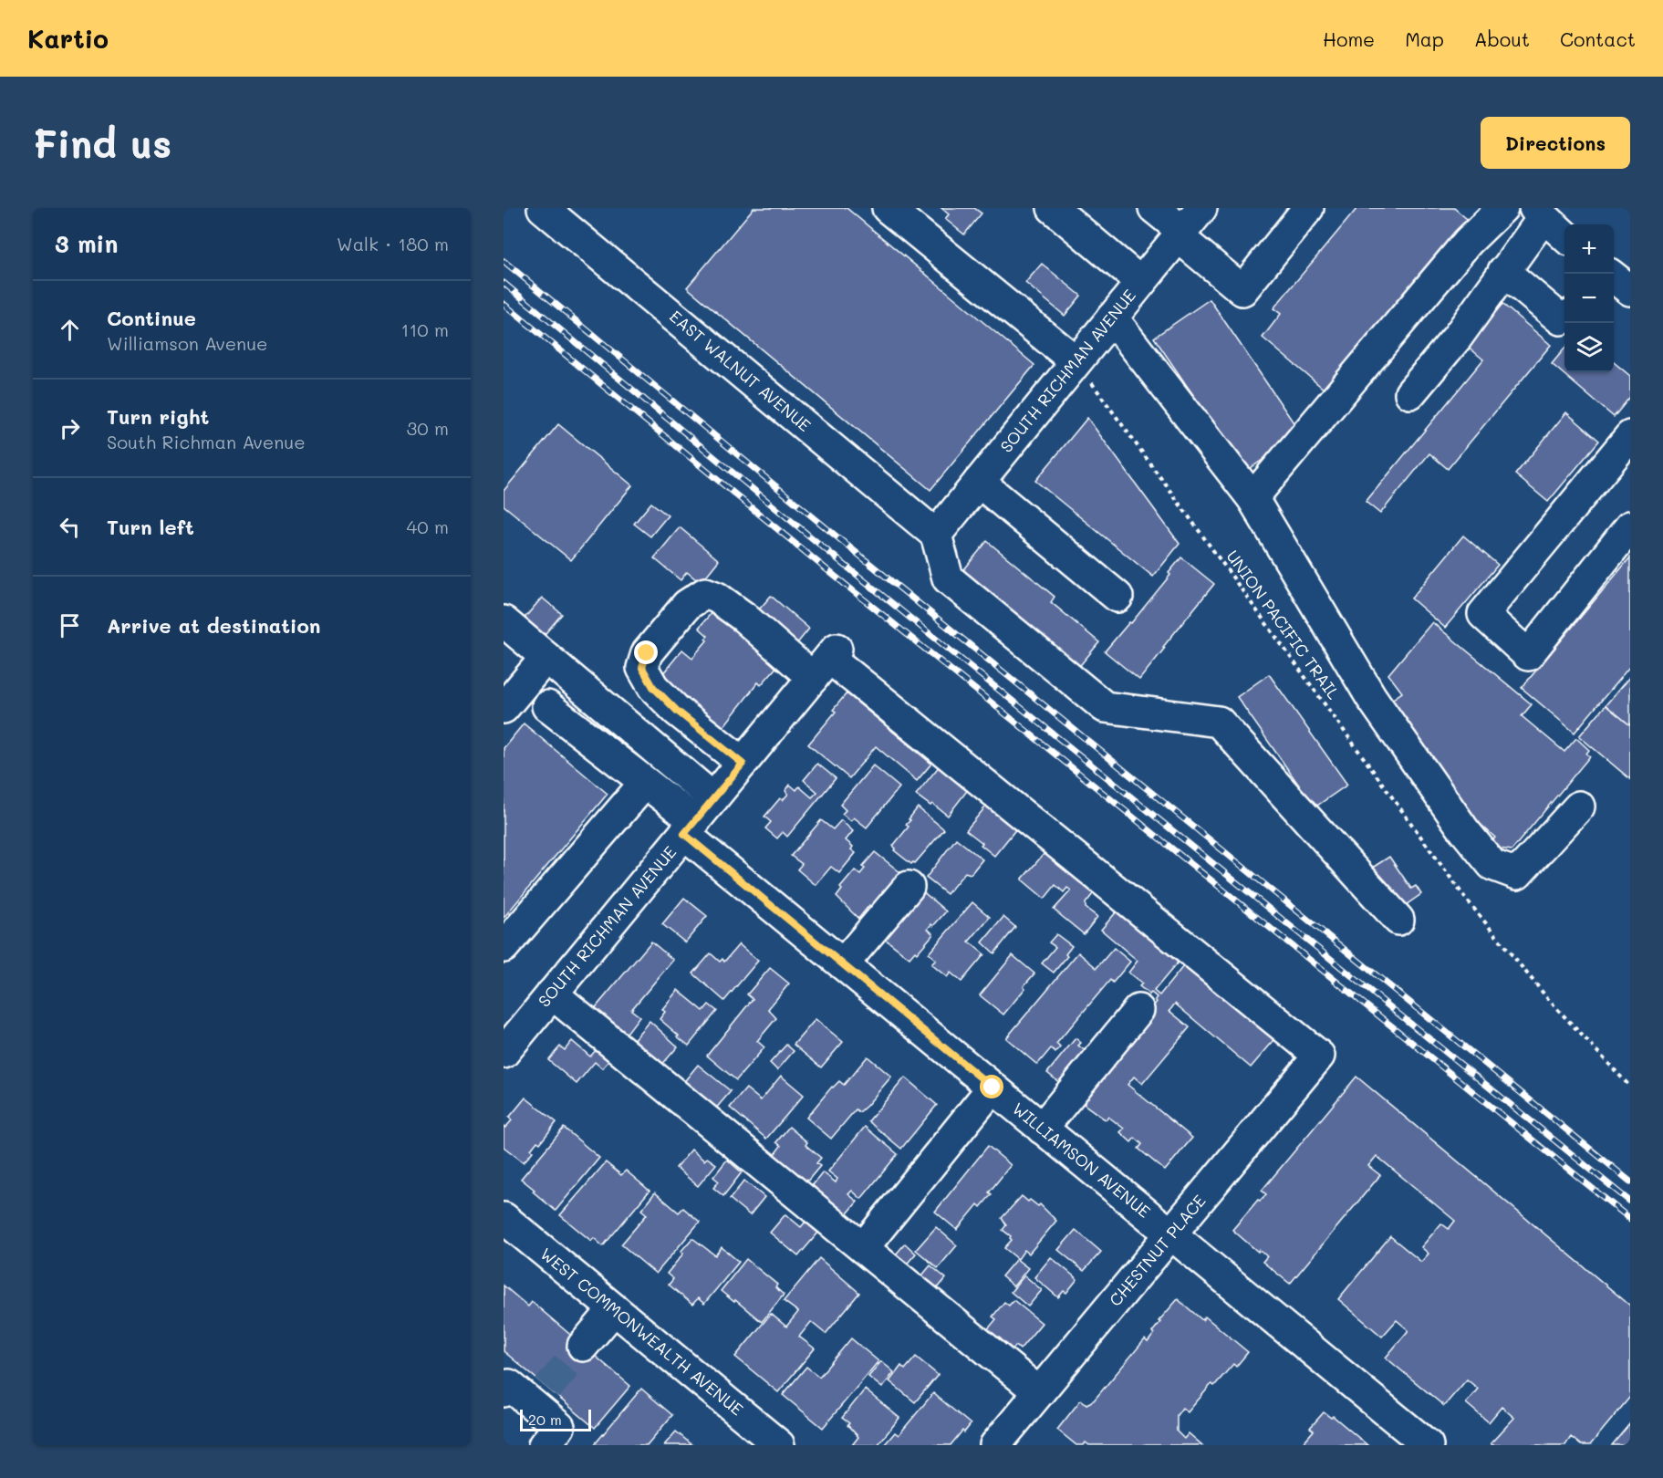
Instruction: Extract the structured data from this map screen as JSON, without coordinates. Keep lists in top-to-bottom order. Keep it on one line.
{"streets":{"street":["EAST WALNUT AVENUE","SOUTH RICHMAN AVENUE","WILLIAMSON AVENUE","CHESTNUT PLACE","WEST COMMONWEALTH AVENUE"],"path":["UNION PACIFIC TRAIL"]},"crossings":[["EAST WALNUT AVENUE","SOUTH RICHMAN AVENUE"],["SOUTH RICHMAN AVENUE","UNION PACIFIC TRAIL"],["SOUTH RICHMAN AVENUE","WILLIAMSON AVENUE"],["SOUTH RICHMAN AVENUE","CHESTNUT PLACE"],["WILLIAMSON AVENUE","CHESTNUT PLACE"]],"scale_bar":"20 m","page":{"header":"Kartio","nav":["Home","Map","About","Contact"],"buttons":"Directions","title":"Find us","heading":["3 min","Walk · 180 m"],"map_buttons":["+","−"],"list":[["Continue","Williamson Avenue","110 m"],["Turn right","South Richman Avenue","30 m"],["Turn left","40 m"],"Arrive at destination"],"scale":"20 m"}}
